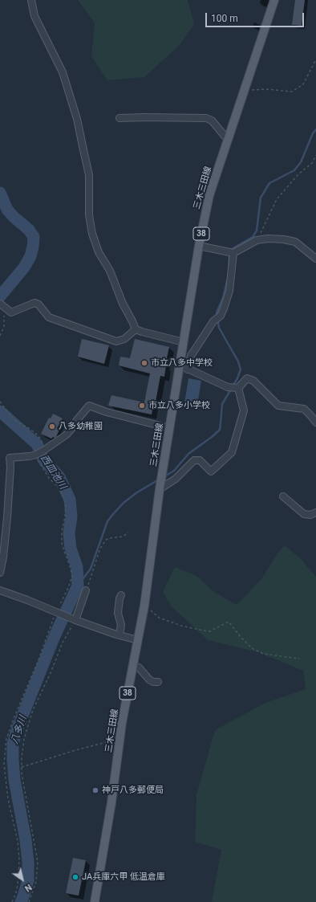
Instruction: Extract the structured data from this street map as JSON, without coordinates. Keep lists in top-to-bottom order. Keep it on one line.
{"streets":{"main road":["三木三田線","38"]},"water":["西皿池川","八多川"],"places":["市立八多中学校","市立八多小学校","八多幼稚園","神戸八多郵便局","JA兵庫六甲 低温倉庫"],"scale_bar":"100 m","north":"bottom right"}
